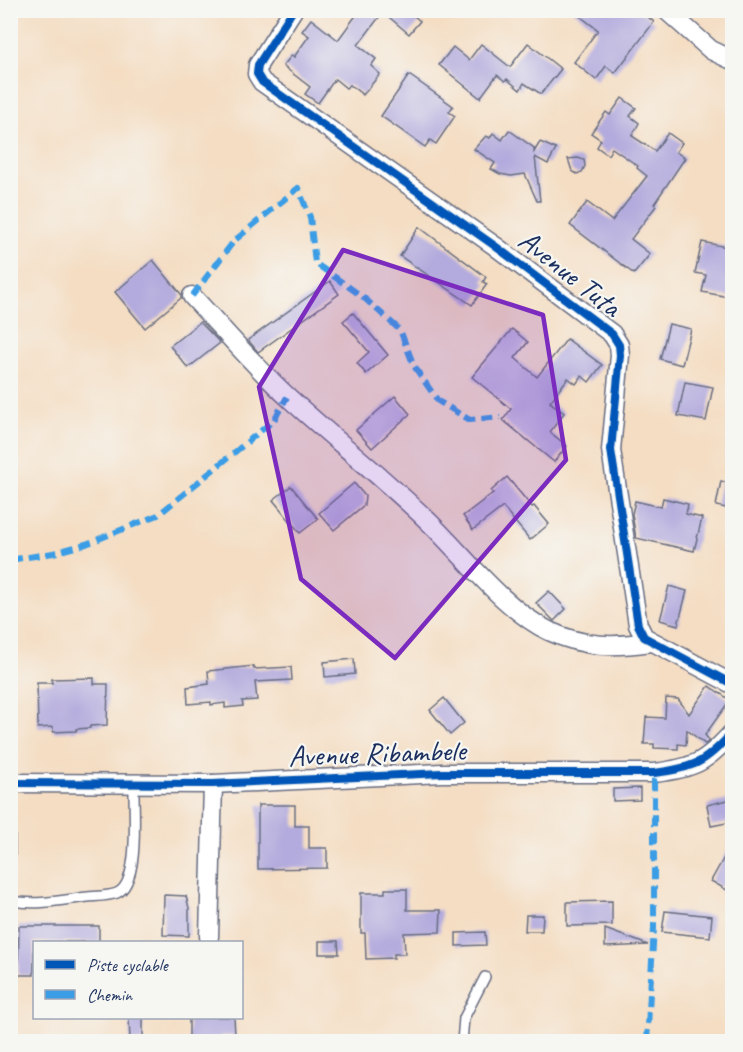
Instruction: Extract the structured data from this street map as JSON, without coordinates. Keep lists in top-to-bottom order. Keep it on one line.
{"streets":{"street":["Avenue Tuta","Avenue Ribambele"]},"legend":["Piste cyclable","Chemin"]}
